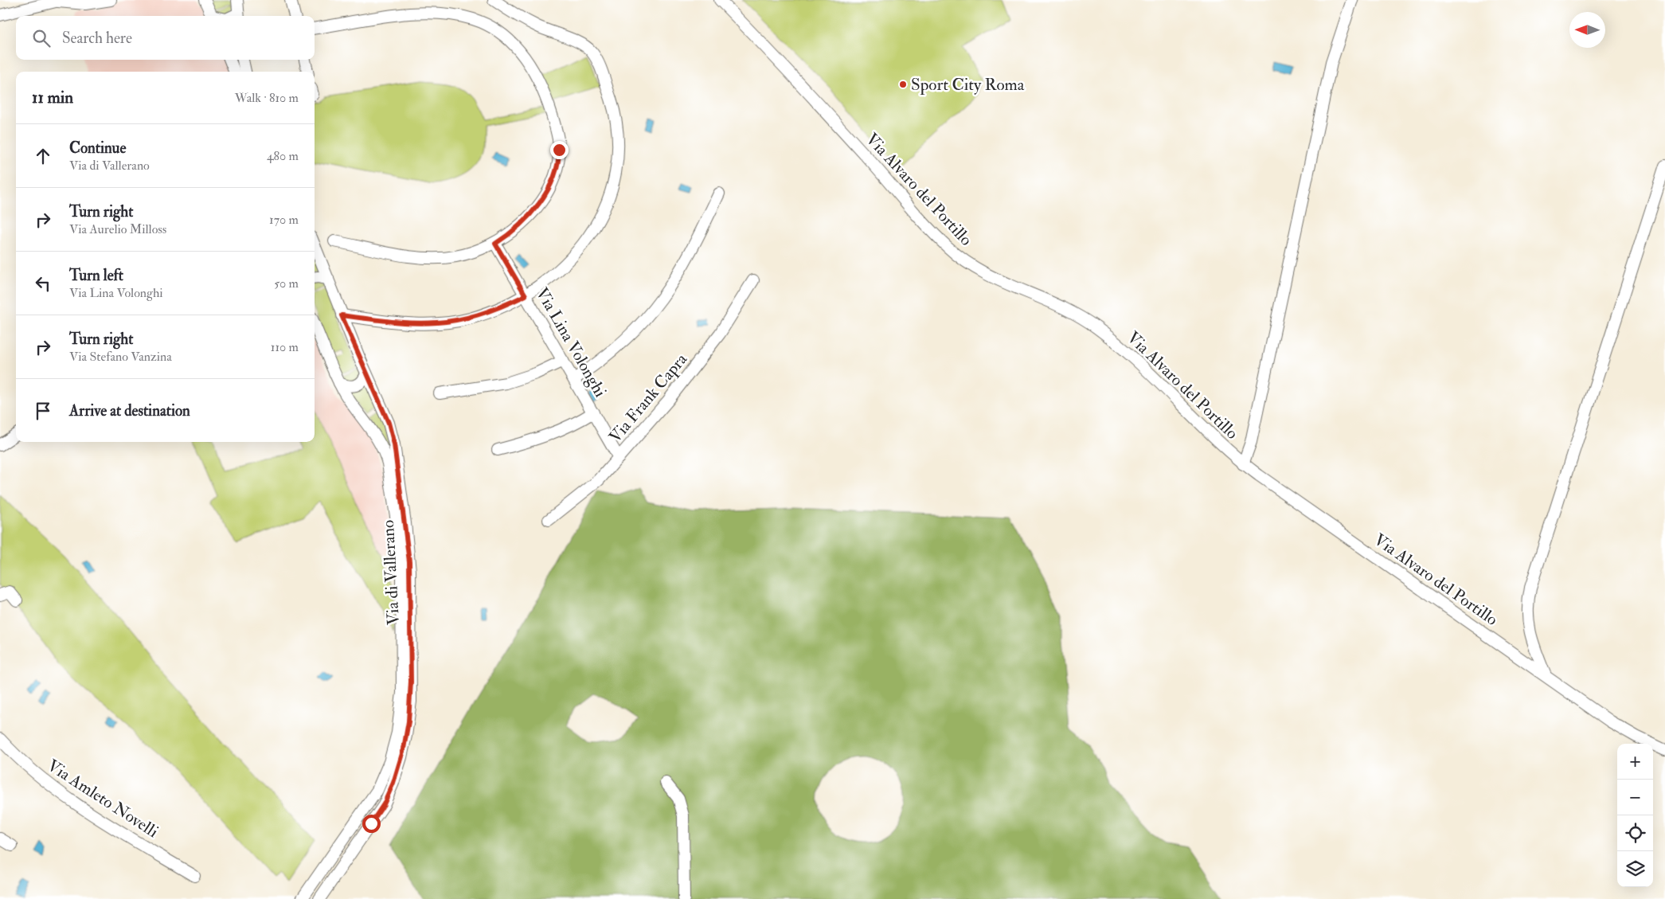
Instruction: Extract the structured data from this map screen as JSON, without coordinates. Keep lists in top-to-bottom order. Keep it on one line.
{"streets":{"street":["Via Alvaro del Portillo","Via Lina Volonghi","Via Frank Capra","Via di Vallerano","Via Amleto Novelli"]},"crossings":[["Via Lina Volonghi","Via Frank Capra"]],"places":["Sport City Roma"],"north":"left","page":{"search":"Search here","heading":["11 min","Walk · 810 m"],"list":[["Continue","Via di Vallerano","480 m"],["Turn right","Via Aurelio Milloss","170 m"],["Turn left","Via Lina Volonghi","50 m"],["Turn right","Via Stefano Vanzina","110 m"],"Arrive at destination"],"map_buttons":["+","−"]}}
